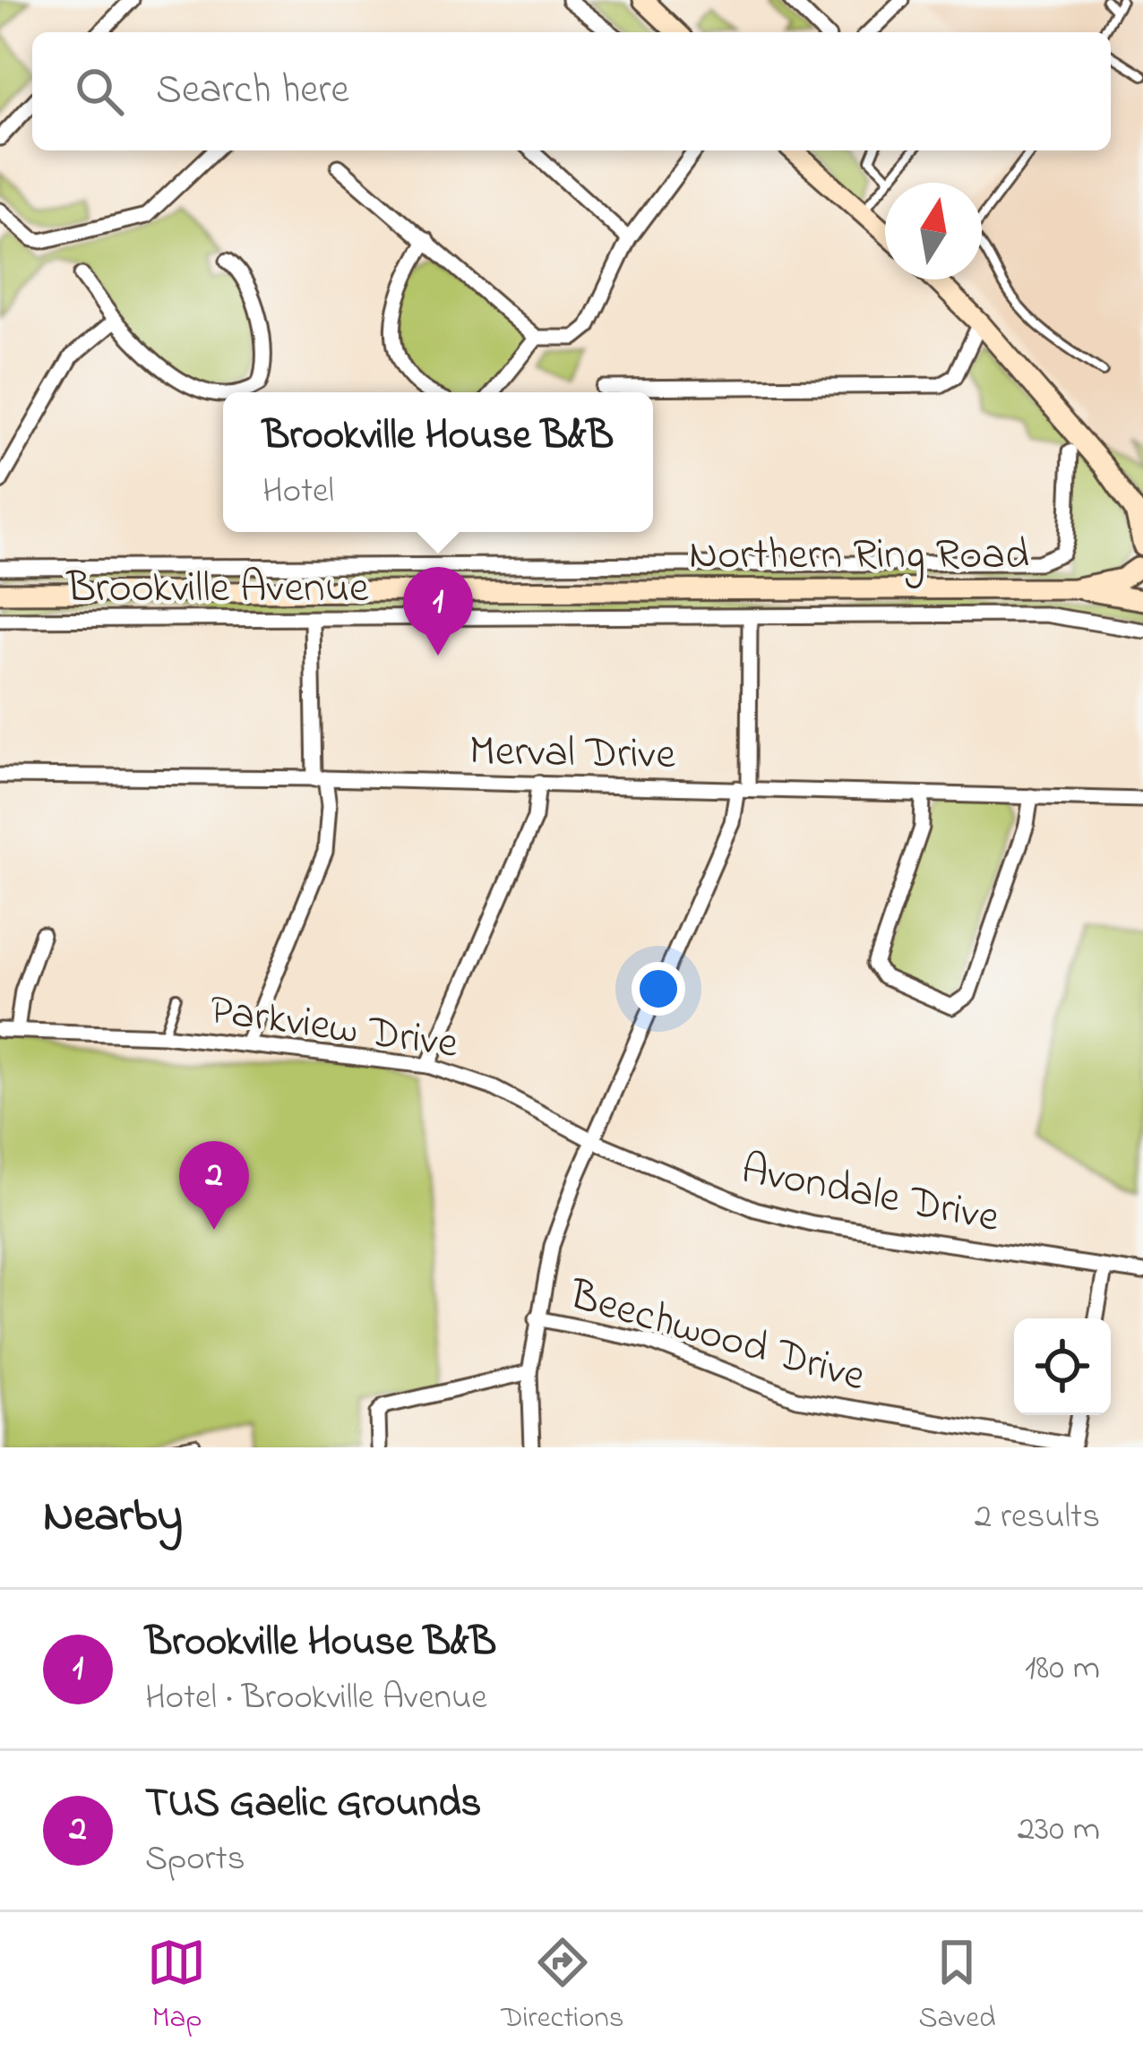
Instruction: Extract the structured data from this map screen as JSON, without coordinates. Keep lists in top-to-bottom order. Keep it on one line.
{"streets":{"main road":["Northern Ring Road"],"street":["Brookville Avenue","Merval Drive","Parkview Drive","Avondale Drive","Beechwood Drive"]},"crossings":[["Parkview Drive","Avondale Drive"]],"north":"top","page":{"search":"Search here","popup":["Brookville House B&B","Hotel"],"pins":["1","2"],"heading":["Nearby","2 results"],"list":[{"mark":"1","name":"Brookville House B&B","note":"Hotel · Brookville Avenue","value":"180 m"},{"mark":"2","name":"TUS Gaelic Grounds","note":"Sports","value":"230 m"}],"nav":["Map","Directions","Saved"]}}
